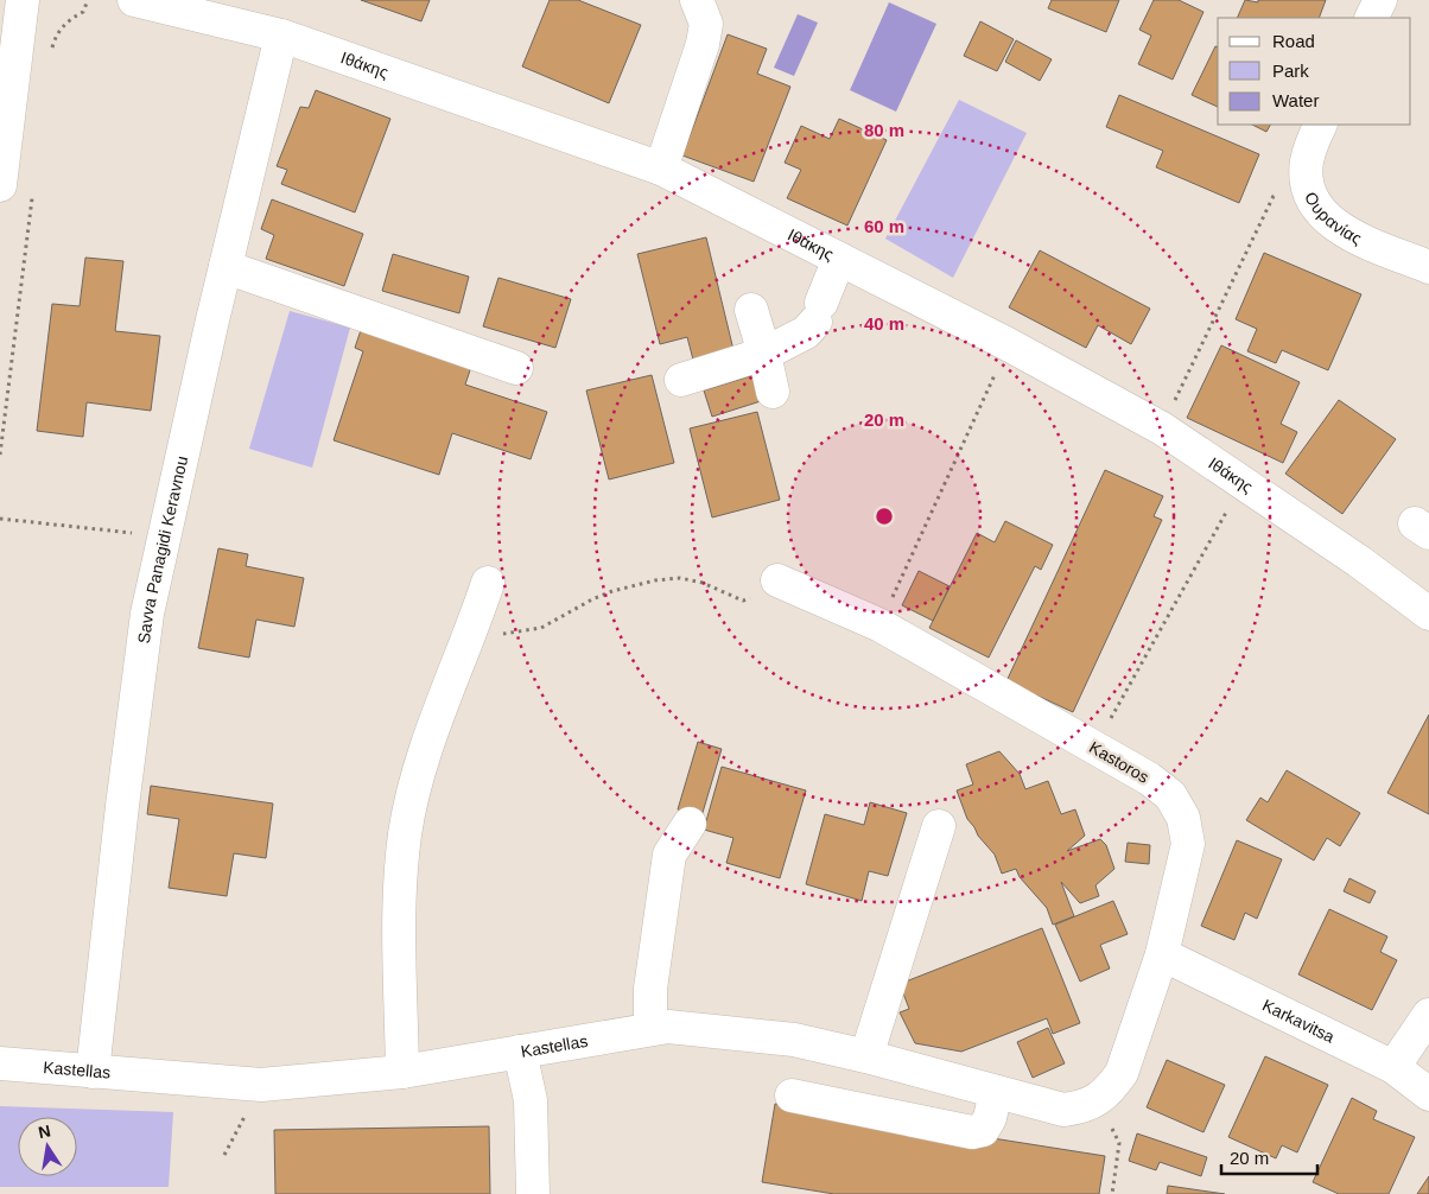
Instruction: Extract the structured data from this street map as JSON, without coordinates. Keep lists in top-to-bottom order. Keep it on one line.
{"streets":{"street":["Ιθάκης","Ουρανίας","Savva Panagidi Keravnou","Kastoros","Karkavitsa","Kastellas"]},"crossings":[["Ιθάκης","Savva Panagidi Keravnou"],["Savva Panagidi Keravnou","Kastellas"],["Kastoros","Karkavitsa"],["Kastoros","Kastellas"]],"legend":["Road","Park","Water"],"scale_bar":"20 m","north":"top","rings":["80 m","60 m","40 m","20 m"]}
